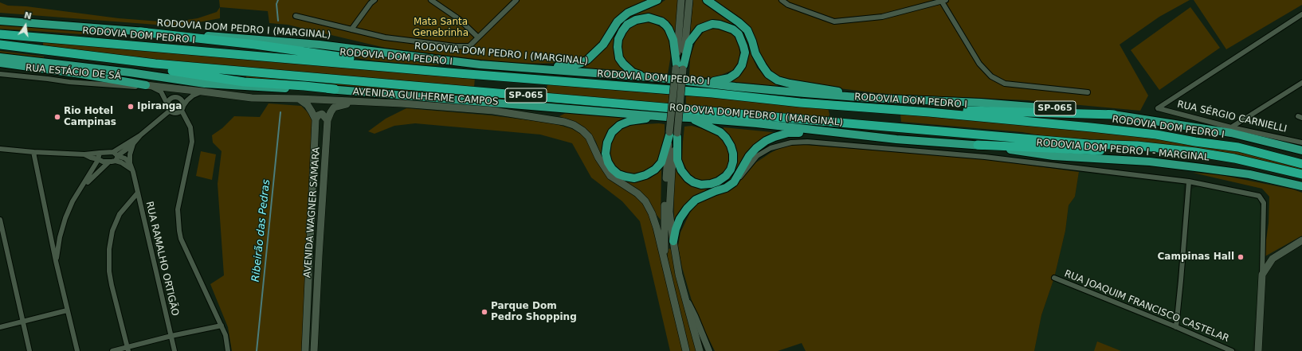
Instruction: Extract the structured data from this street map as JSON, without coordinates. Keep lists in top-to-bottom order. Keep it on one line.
{"streets":{"highway":["RODOVIA DOM PEDRO I (MARGINAL)","RODOVIA DOM PEDRO I","SP-065","RODOVIA DOM PEDRO I - MARGINAL"],"main road":["AVENIDA GUILHERME CAMPOS","AVENIDA WAGNER SAMARA"],"street":["RUA ESTÁCIO DE SÁ","RUA SÉRGIO CARNIELLI","RUA RAMALHO ORTIGÃO","RUA JOAQUIM FRANCISCO CASTELAR"]},"crossings":[["RODOVIA DOM PEDRO I (MARGINAL)","RODOVIA DOM PEDRO I - MARGINAL"],["RUA ESTÁCIO DE SÁ","AVENIDA GUILHERME CAMPOS"],["AVENIDA GUILHERME CAMPOS","AVENIDA WAGNER SAMARA"]],"water":["Ribeirão das Pedras"],"parks":["Mata Santa Genebrinha"],"places":["Ipiranga","Rio Hotel Campinas","Campinas Hall","Parque Dom Pedro Shopping"],"north":"top"}
